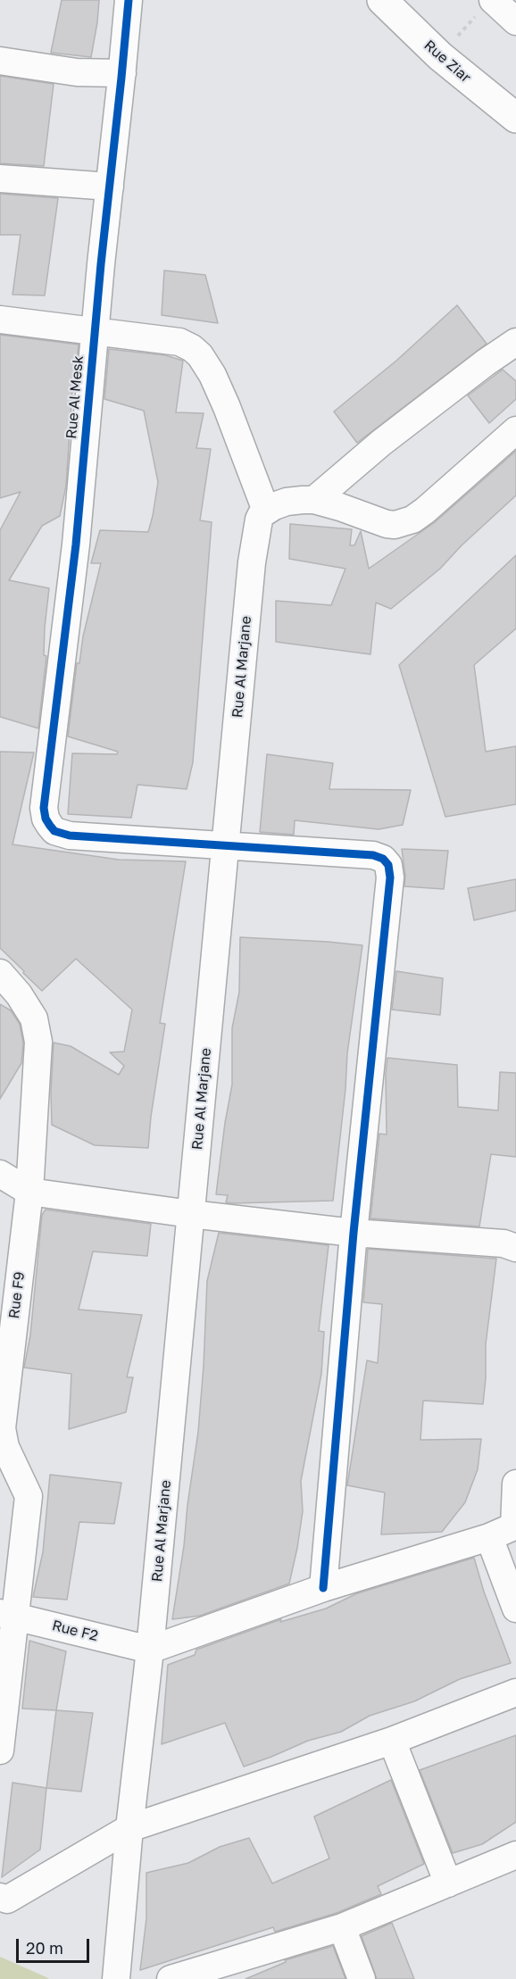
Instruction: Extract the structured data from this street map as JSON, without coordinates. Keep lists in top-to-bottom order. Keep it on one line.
{"streets":{"main road":["Rue Ziar"],"street":["Rue Al Mesk","Rue Al Marjane","Rue F9","Rue F2"]},"crossings":[["Rue Al Mesk","Rue Al Marjane"],["Rue Al Marjane","Rue F2"],["Rue F9","Rue F2"]],"scale_bar":"20 m"}
